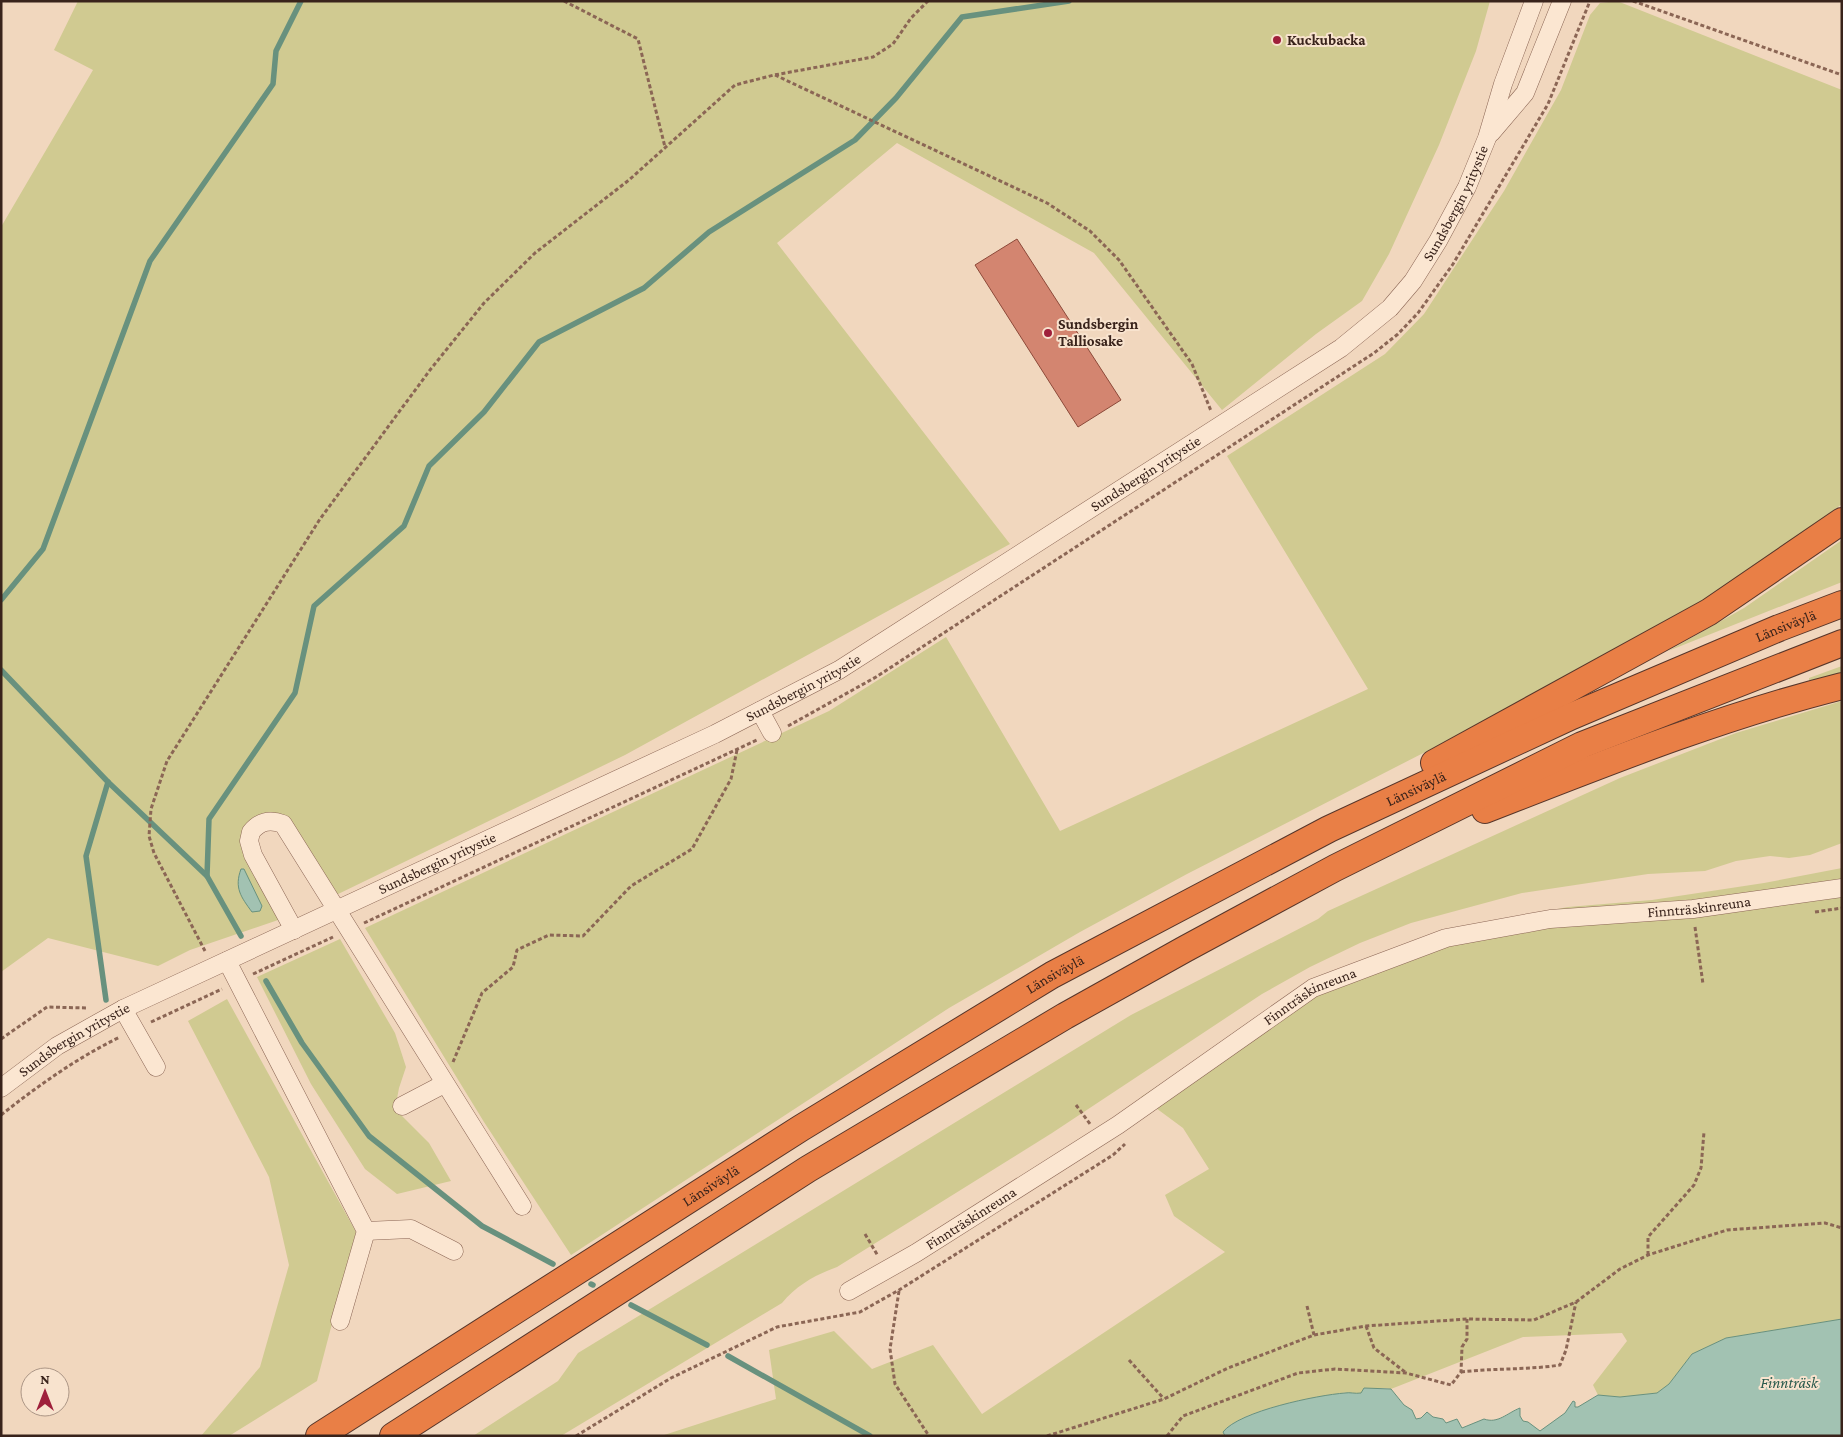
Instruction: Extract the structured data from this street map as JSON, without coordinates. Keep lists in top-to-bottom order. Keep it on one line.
{"streets":{"highway":["Länsiväylä"],"street":["Sundsbergin yritystie","Finnträskinreuna"]},"water":["Finnträsk"],"places":["Kuckubacka","Sundsbergin Talliosake"],"north":"top"}
